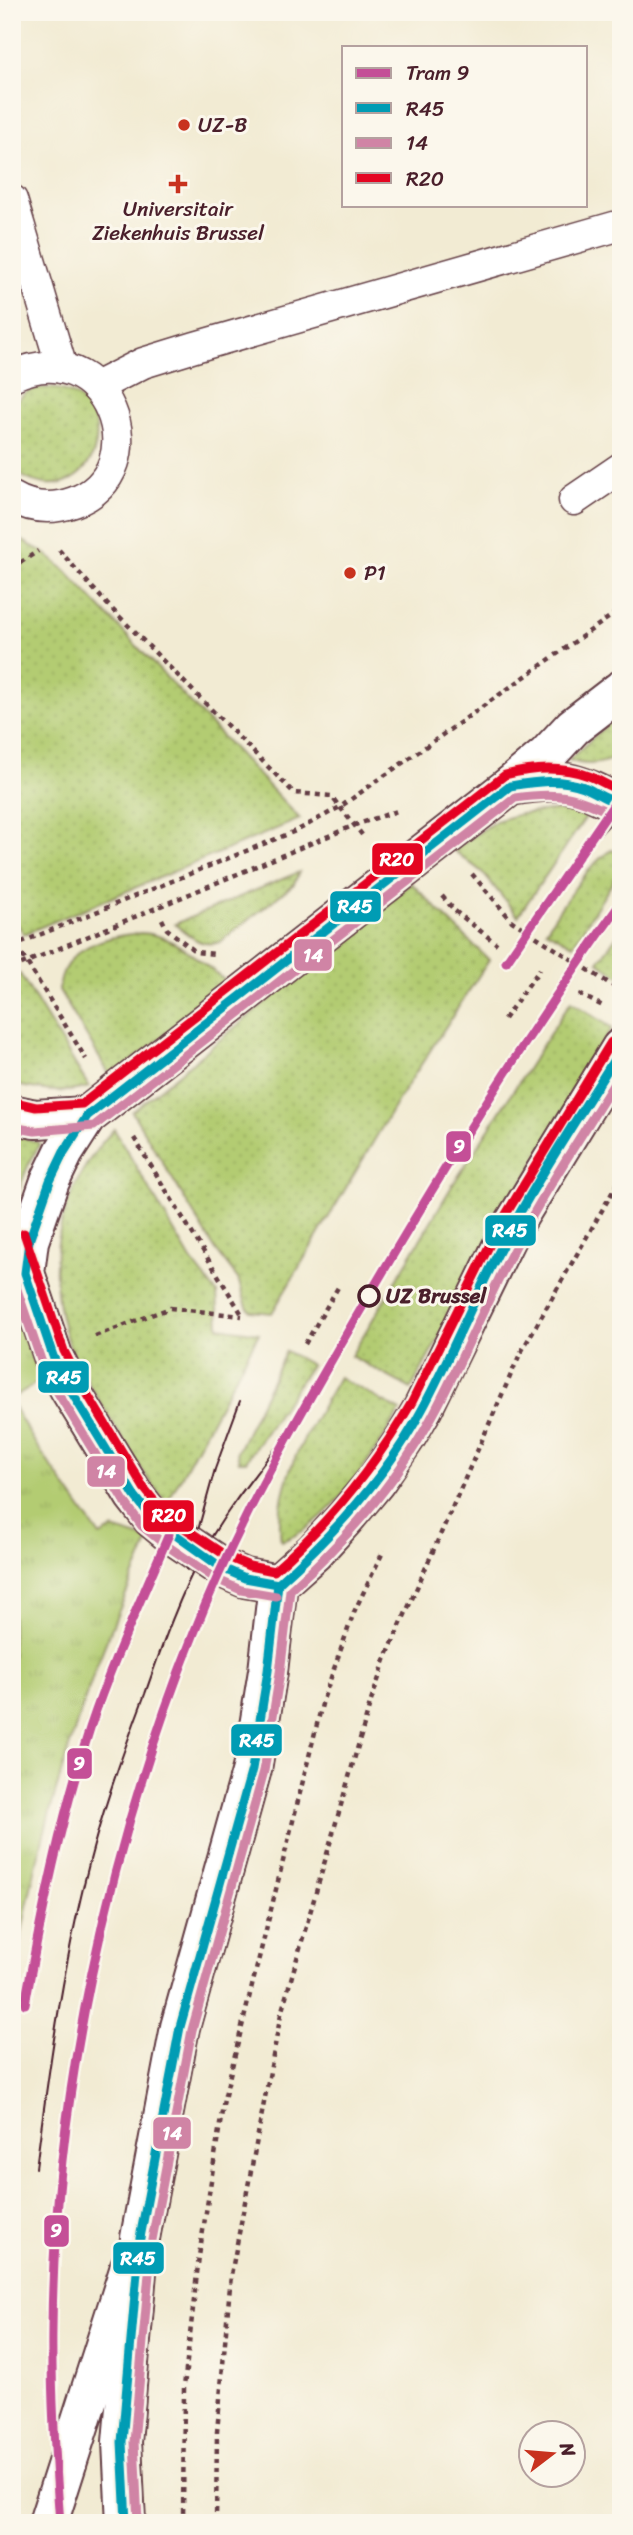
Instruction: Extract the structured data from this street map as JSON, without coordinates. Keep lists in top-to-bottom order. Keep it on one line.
{"places":{"other":["UZ-B","P1","UZ Brussel"],"health":["Universitair Ziekenhuis Brussel"]},"lines":["transit line R20","transit line R45","tram line 9","transit line 14"],"legend":["Tram 9","R45","14","R20"],"north":"right"}
